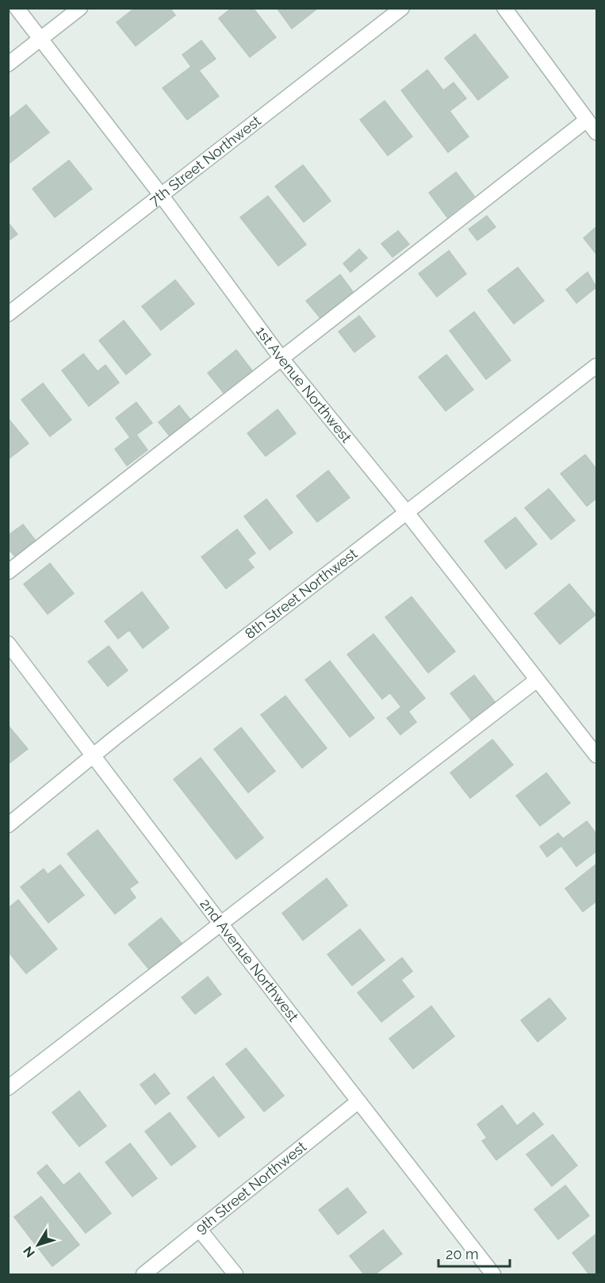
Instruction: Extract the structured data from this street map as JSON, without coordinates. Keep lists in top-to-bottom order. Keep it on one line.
{"streets":{"street":["7th Street Northwest","1st Avenue Northwest","8th Street Northwest","2nd Avenue Northwest","9th Street Northwest"]},"crossings":[["7th Street Northwest","1st Avenue Northwest"],["1st Avenue Northwest","8th Street Northwest"],["8th Street Northwest","2nd Avenue Northwest"],["2nd Avenue Northwest","9th Street Northwest"]],"scale_bar":"20 m","north":"bottom left"}
